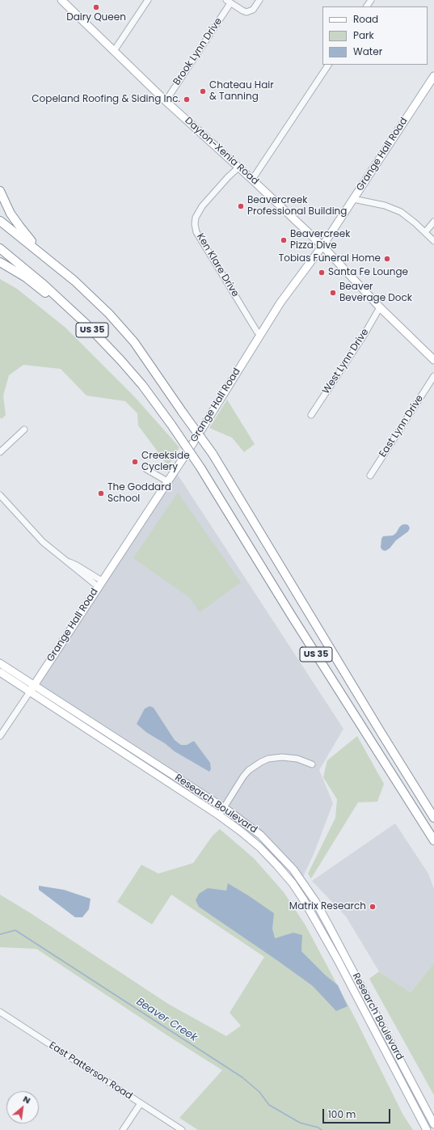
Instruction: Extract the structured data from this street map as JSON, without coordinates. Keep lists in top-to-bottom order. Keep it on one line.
{"streets":{"highway":["US 35"],"main road":["Dayton-Xenia Road","Grange Hall Road","Research Boulevard"],"street":["Brook Lynn Drive","Ken Klare Drive","West Lynn Drive","East Lynn Drive","East Patterson Road"]},"crossings":[["Brook Lynn Drive","Dayton-Xenia Road"],["Dayton-Xenia Road","Grange Hall Road"],["Dayton-Xenia Road","Ken Klare Drive"],["Dayton-Xenia Road","West Lynn Drive"],["Grange Hall Road","Ken Klare Drive"],["Grange Hall Road","Research Boulevard"]],"water":["Beaver Creek"],"places":["Dairy Queen","Chateau Hair & Tanning","Copeland Roofing & Siding Inc.","Beavercreek Professional Building","Beavercreek Pizza Dive","Tobias Funeral Home","Santa Fe Lounge","Beaver Beverage Dock","Creekside Cyclery","The Goddard School","Matrix Research"],"legend":["Road","Park","Water"],"scale_bar":"100 m","north":"top right"}
